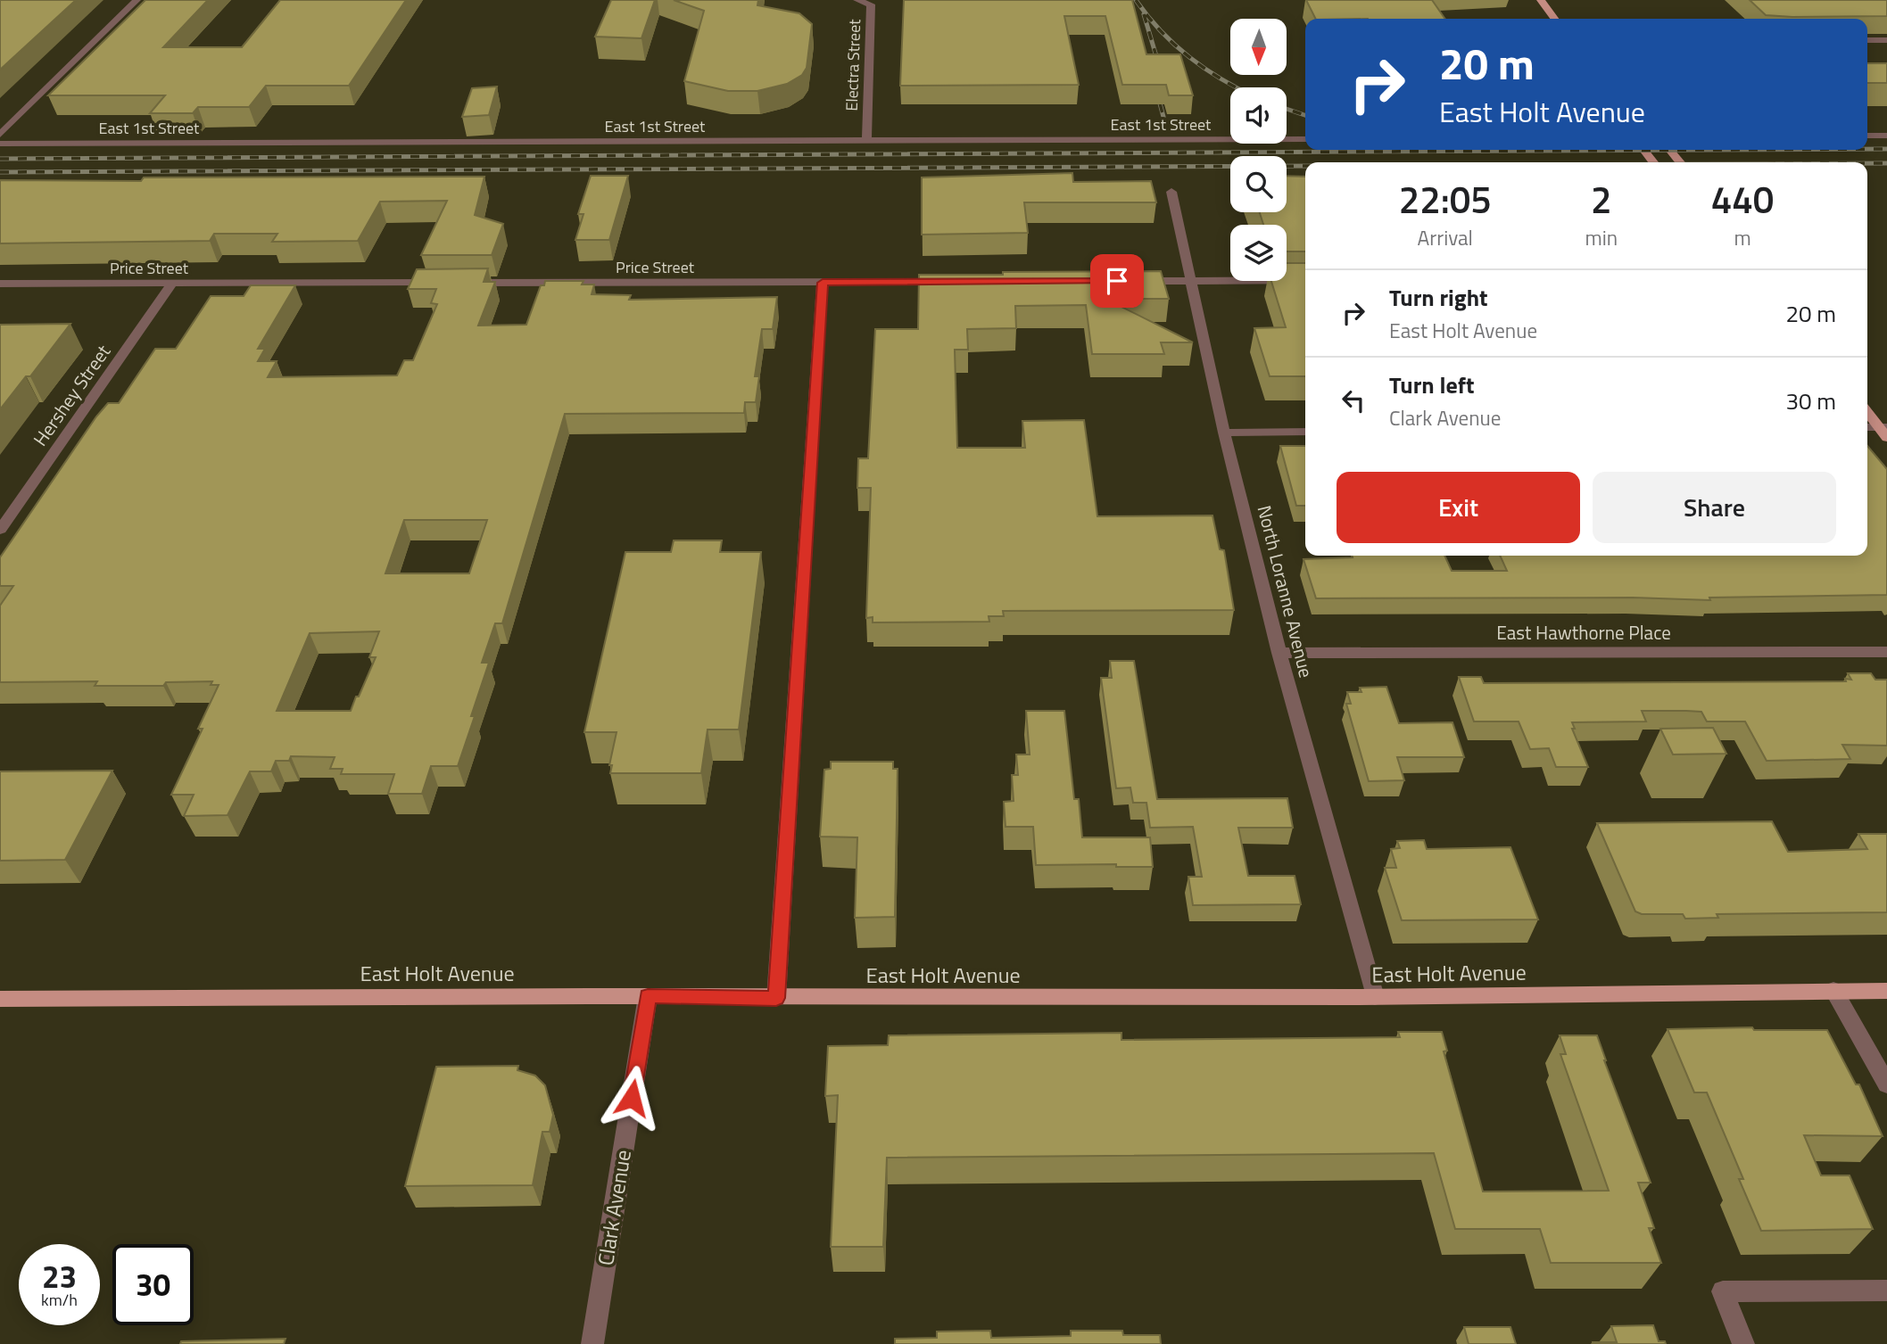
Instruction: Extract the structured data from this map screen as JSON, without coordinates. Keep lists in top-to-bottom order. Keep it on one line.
{"streets":{"main road":["East Holt Avenue"],"street":["Electra Street","East 1st Street","Price Street","Hershey Street","North Loranne Avenue","East Hawthorne Place","Clark Avenue"]},"crossings":[["Electra Street","East 1st Street"],["Price Street","Hershey Street"],["North Loranne Avenue","East Hawthorne Place"],["North Loranne Avenue","East Holt Avenue"],["East Holt Avenue","Clark Avenue"]],"north":"bottom","page":{"turn":["20 m","East Holt Avenue"],"eta":["22:05","Arrival","2","min","440","m"],"list":[{"name":"Turn right","note":"East Holt Avenue","value":"20 m"},{"name":"Turn left","note":"Clark Avenue","value":"30 m"}],"buttons":["Exit","Share"],"speed":"23 km/h","limit":"30"}}
